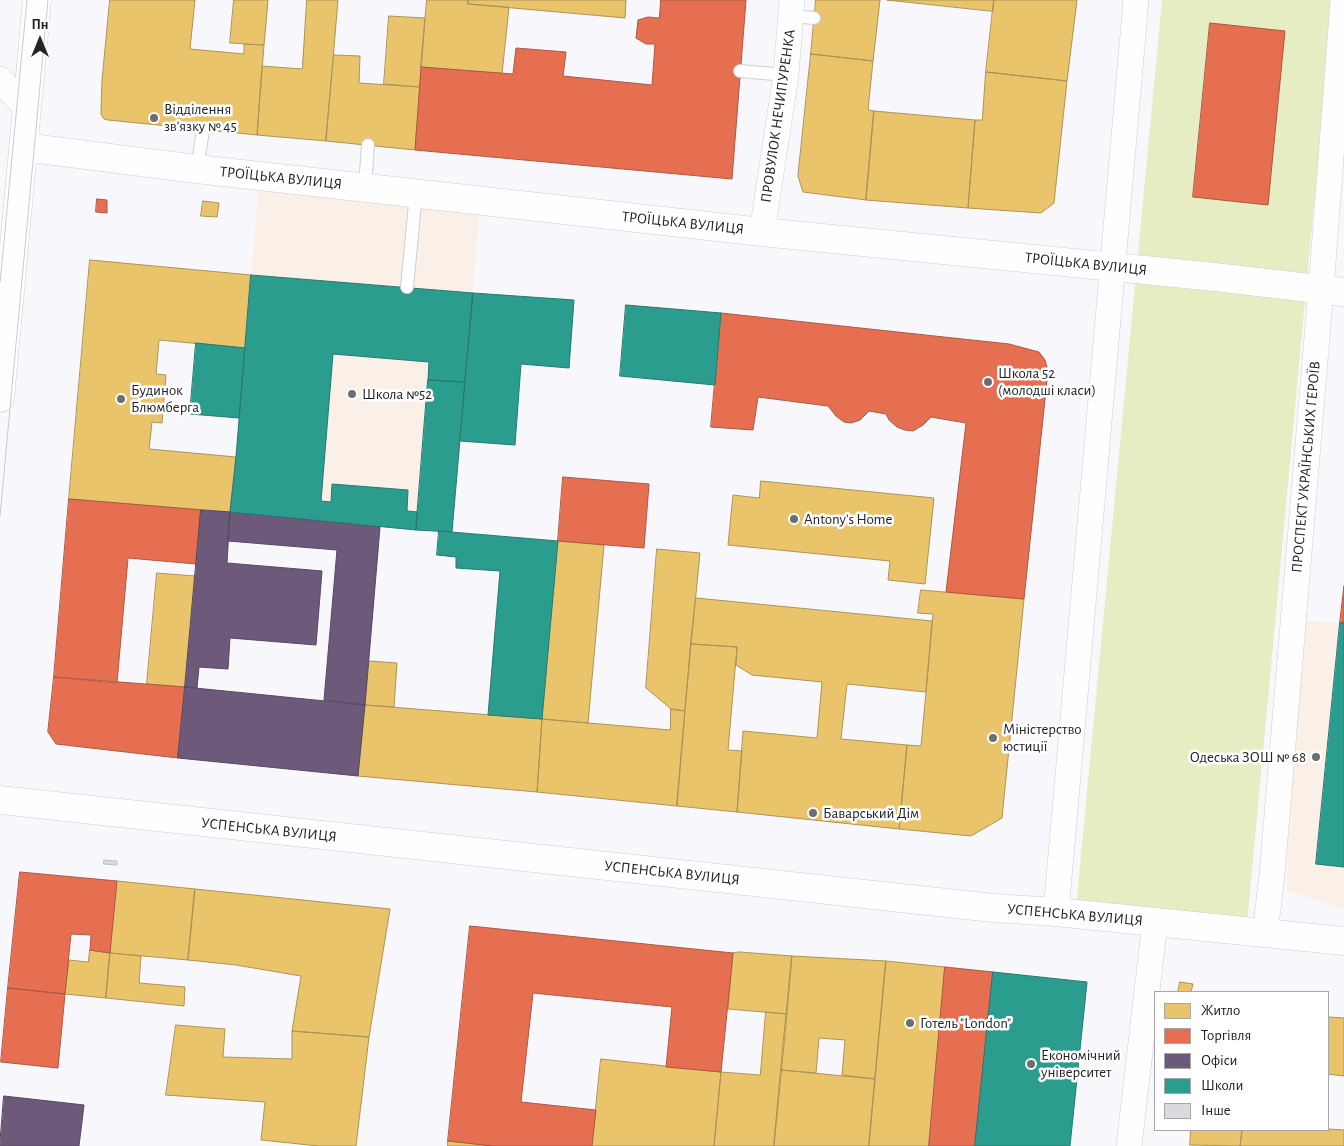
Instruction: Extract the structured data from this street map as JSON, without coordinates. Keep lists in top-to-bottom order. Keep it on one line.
{"streets":{"main road":["ТРОЇЦЬКА ВУЛИЦЯ","УСПЕНСЬКА ВУЛИЦЯ"],"street":["ПРОВУЛОК НЕЧИПУРЕНКА","ПРОСПЕКТ УКРАЇНСЬКИХ ГЕРОЇВ"]},"crossings":[["ПРОВУЛОК НЕЧИПУРЕНКА","ТРОЇЦЬКА ВУЛИЦЯ"],["ТРОЇЦЬКА ВУЛИЦЯ","ПРОСПЕКТ УКРАЇНСЬКИХ ГЕРОЇВ"],["ПРОСПЕКТ УКРАЇНСЬКИХ ГЕРОЇВ","УСПЕНСЬКА ВУЛИЦЯ"]],"places":["Відділення зв'язку № 45","Школа 52 (молодші класи)","Школа №52","Будинок Блюмберга","Antony's Home","Міністерство юстиції","Одеська ЗОШ № 68","Баварський Дім","Готель \"London\"","Економічний університет"],"legend":["Житло","Торгівля","Офіси","Школи","Інше"],"north":"top"}
